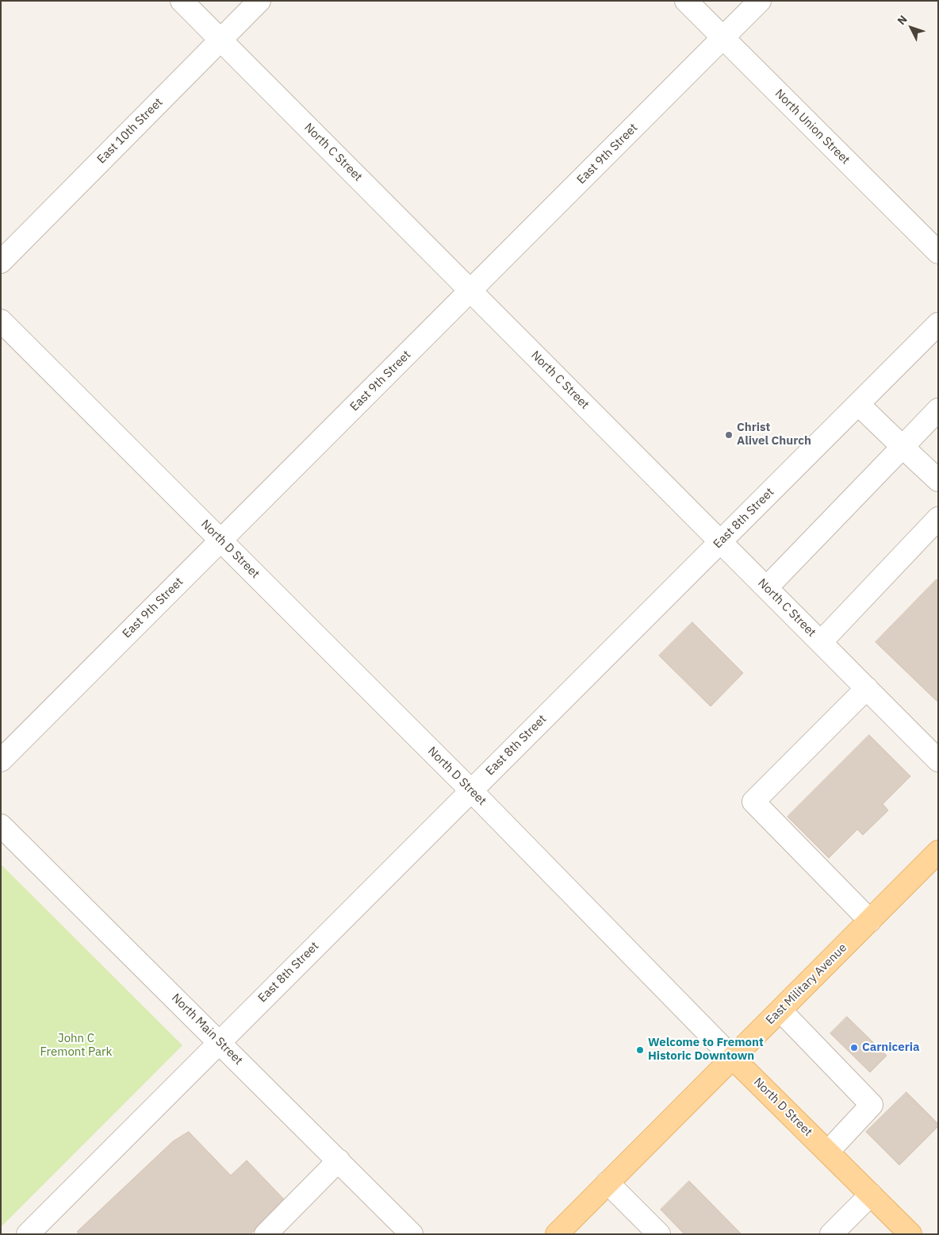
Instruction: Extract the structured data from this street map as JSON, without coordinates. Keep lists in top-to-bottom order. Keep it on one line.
{"streets":{"main road":["North D Street","East Military Avenue"],"street":["North Union Street","East 10th Street","North C Street","East 9th Street","East 8th Street","North Main Street"]},"crossings":[["North Union Street","East 9th Street"],["East 10th Street","North C Street"],["North C Street","East 9th Street"],["North C Street","East 8th Street"],["East 9th Street","North D Street"],["East 8th Street","North D Street"],["East 8th Street","North Main Street"],["North D Street","East Military Avenue"]],"parks":["John C Fremont Park"],"places":["Christ Alivel Church","Carniceria","Welcome to Fremont Historic Downtown"],"north":"top left"}
